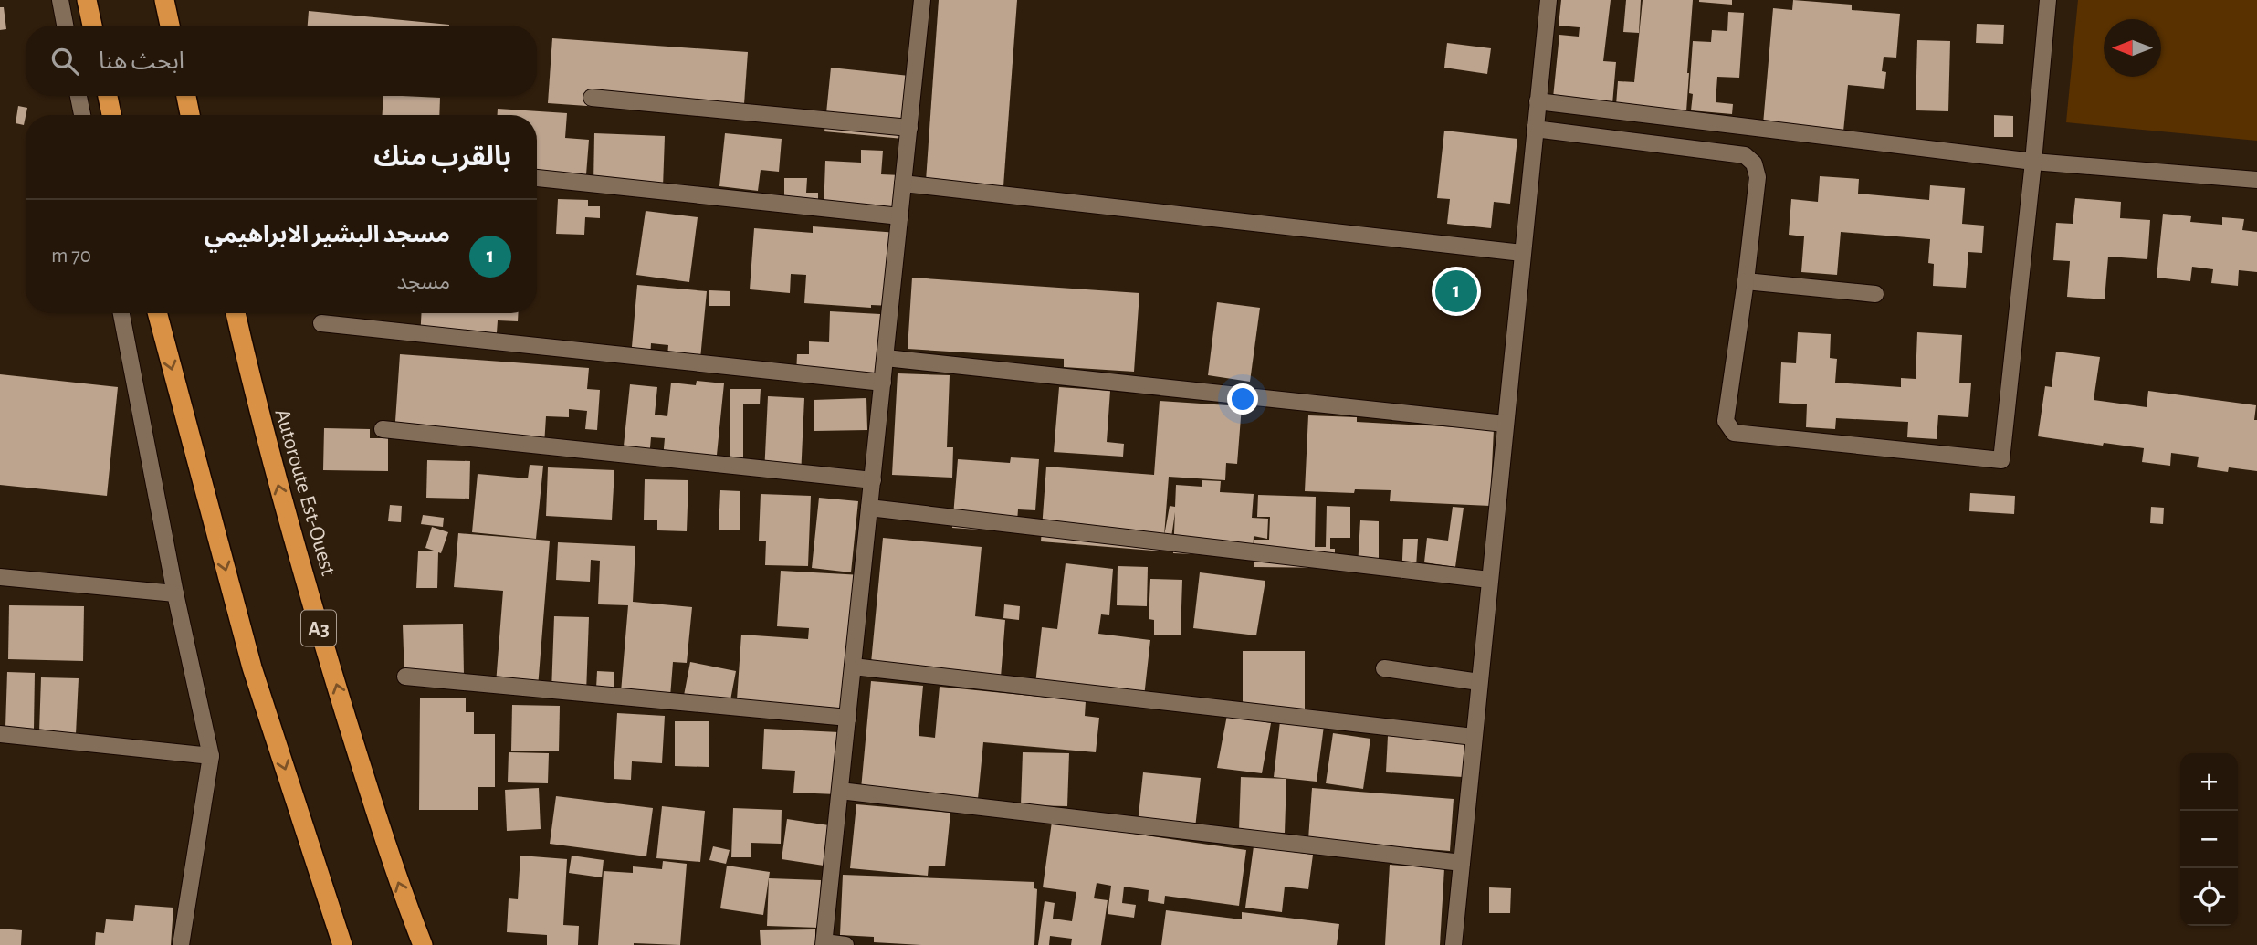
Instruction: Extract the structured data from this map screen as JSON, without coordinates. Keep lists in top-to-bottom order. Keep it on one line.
{"streets":{"highway":["Autoroute Est-Ouest","A3"]},"north":"left","page":{"search":"ابحث هنا","heading":"بالقرب منك","list":[{"mark":"1","name":"مسجد البشير الابراهيمي","note":"مسجد","value":"70 m"}],"pins":"1","map_buttons":["+","−"]}}
